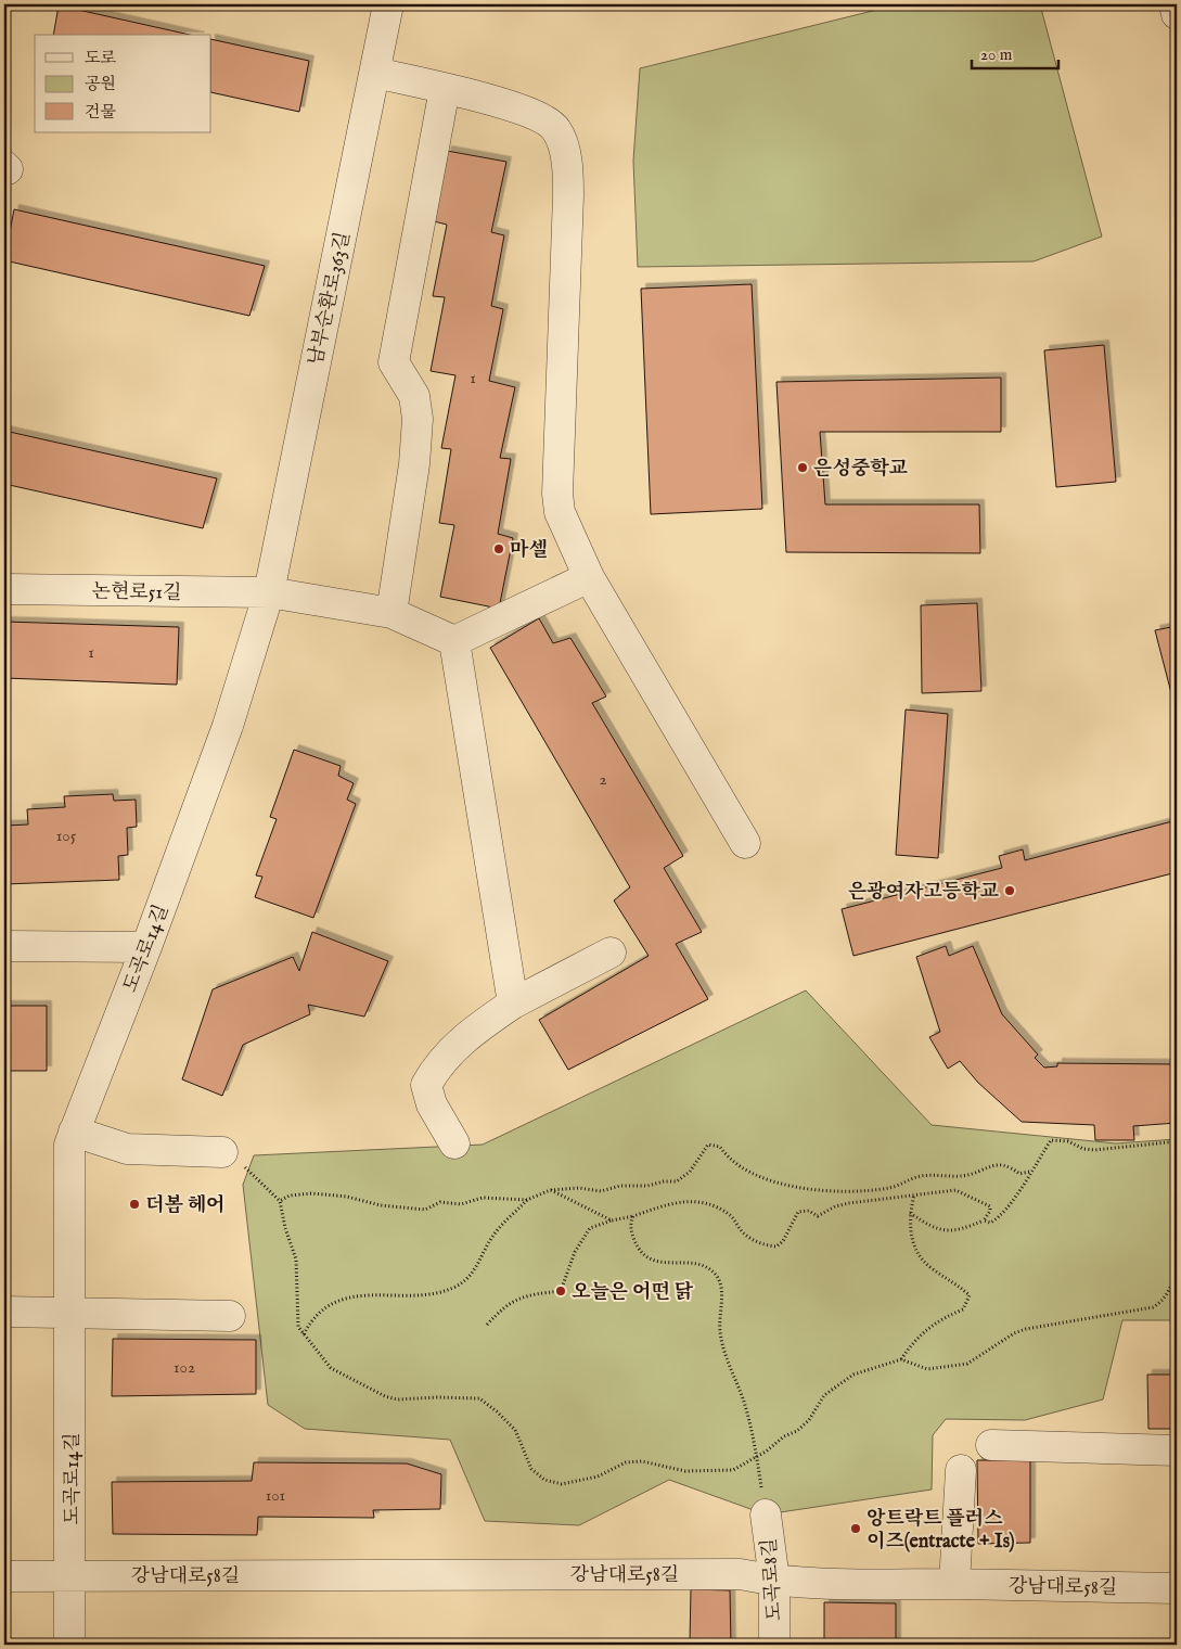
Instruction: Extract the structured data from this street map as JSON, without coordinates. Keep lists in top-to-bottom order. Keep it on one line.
{"streets":{"street":["남부순환로363길","논현로51길","도곡로14길","강남대로58길","도곡로8길"]},"crossings":[["남부순환로363길","논현로51길"],["남부순환로363길","도곡로14길"],["논현로51길","도곡로14길"],["도곡로14길","강남대로58길"],["강남대로58길","도곡로8길"]],"places":["은성중학교","마셀","은광여자고등학교","더봄 헤어","오늘은 어떤 닭","앙트락트 플러스 이즈(entracte + Is)"],"house_numbers":["1","1","2","105","102","101"],"legend":["도로","공원","건물"],"scale_bar":"20 m"}
